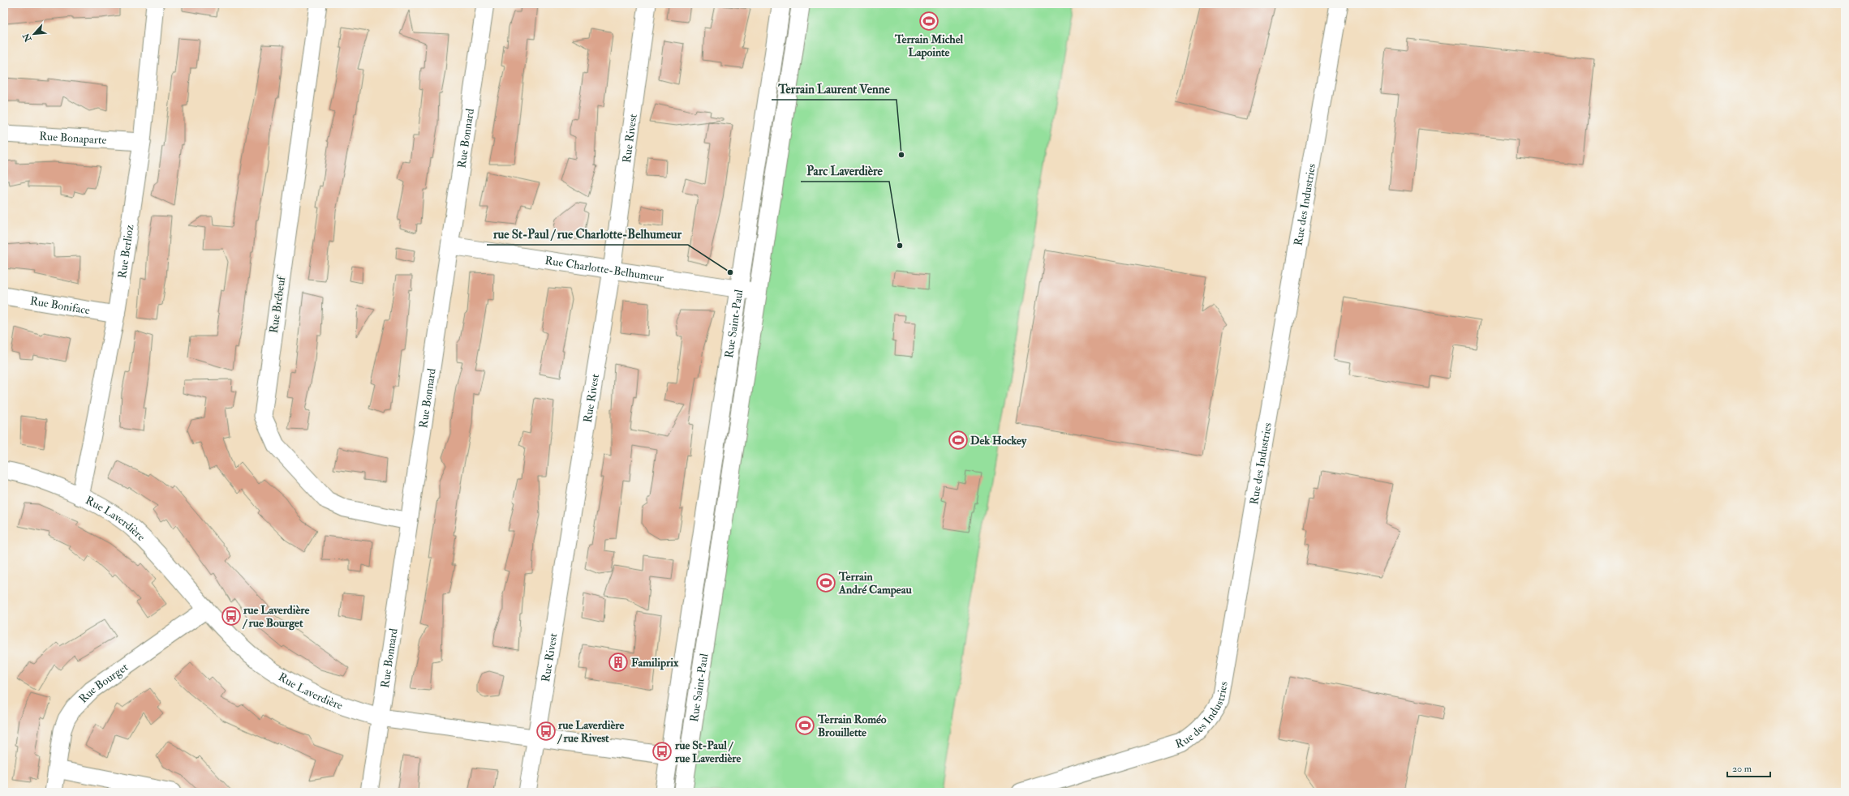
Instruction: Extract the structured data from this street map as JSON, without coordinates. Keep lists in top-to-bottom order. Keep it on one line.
{"streets":{"street":["Rue Bonaparte","Rue Bonnard","Rue Rivest","Rue des Industries","Rue Berlioz","Rue Charlotte-Belhumeur","Rue Boniface","Rue Brébeuf","Rue Saint-Paul","Rue Laverdière","Rue Bourget"]},"crossings":[["Rue Bonaparte","Rue Berlioz"],["Rue Bonnard","Rue Charlotte-Belhumeur"],["Rue Bonnard","Rue Brébeuf"],["Rue Bonnard","Rue Laverdière"],["Rue Rivest","Rue Charlotte-Belhumeur"],["Rue Rivest","Rue Laverdière"],["Rue Berlioz","Rue Boniface"],["Rue Berlioz","Rue Laverdière"],["Rue Charlotte-Belhumeur","Rue Saint-Paul"],["Rue Saint-Paul","Rue Laverdière"],["Rue Laverdière","Rue Bourget"]],"places":{"sports":["Terrain Michel Lapointe","Dek Hockey","Terrain André Campeau","Terrain Roméo Brouillette"],"other":["Terrain Laurent Venne","Parc Laverdière","rue St-Paul / rue Charlotte-Belhumeur"],"bus stop":["rue Laverdière / rue Bourget","rue Laverdière / rue Rivest","rue St-Paul / rue Laverdière"],"building":["Familiprix"]},"scale_bar":"20 m","north":"bottom left"}
